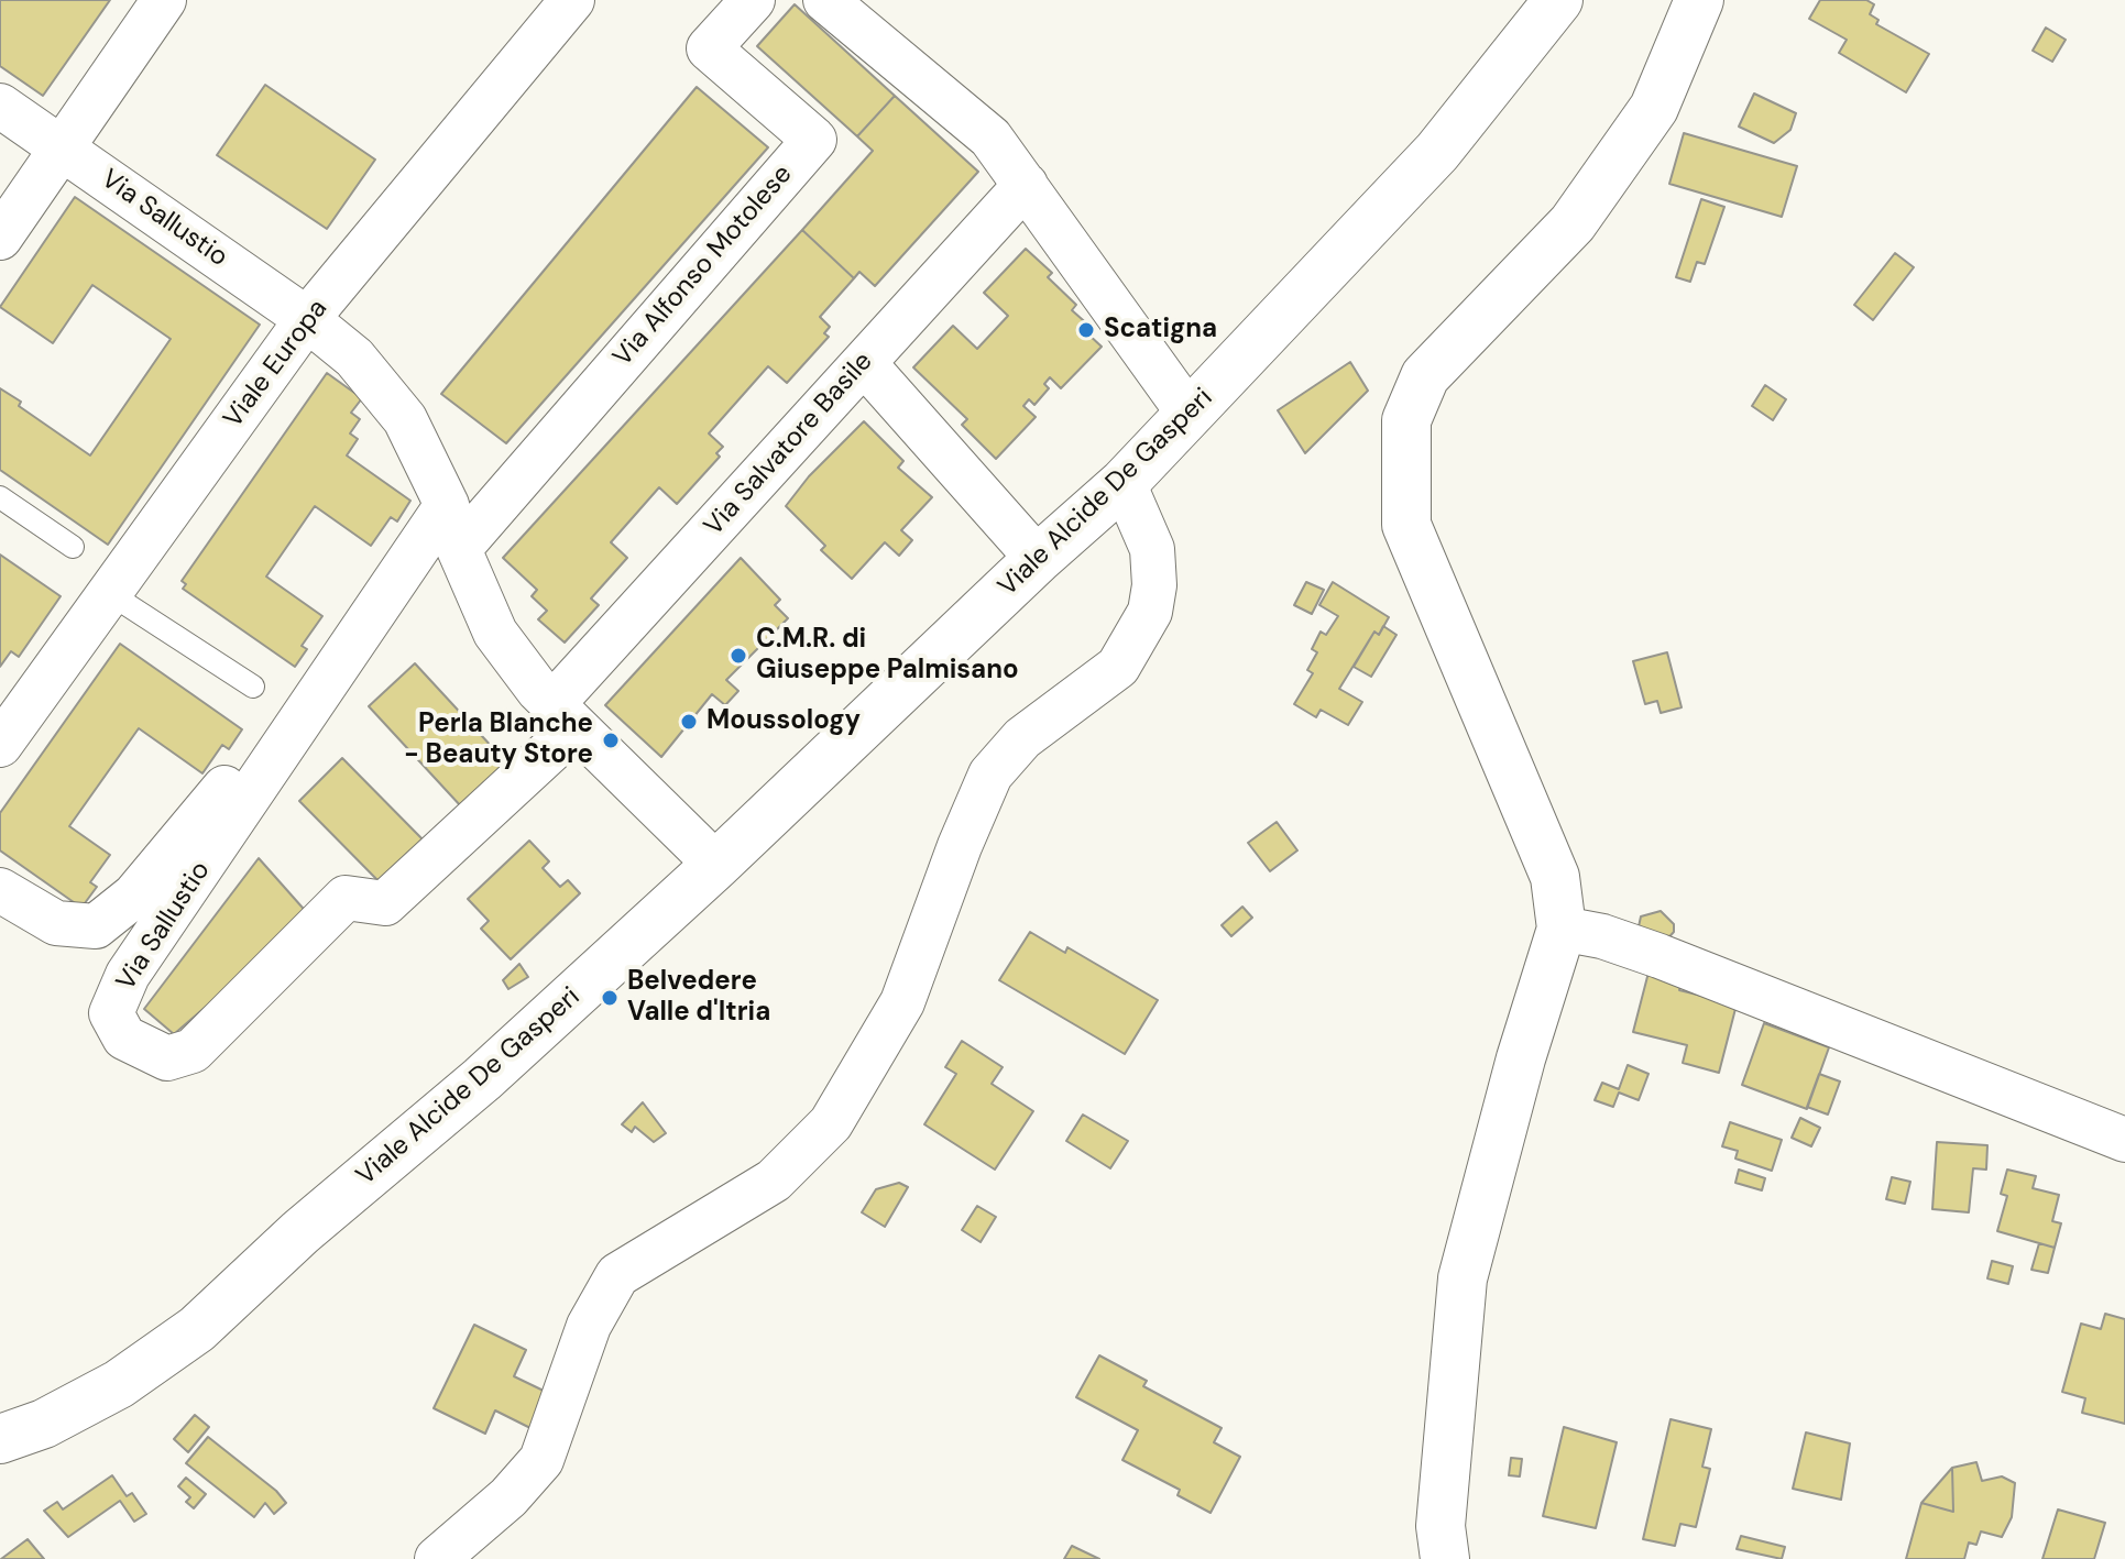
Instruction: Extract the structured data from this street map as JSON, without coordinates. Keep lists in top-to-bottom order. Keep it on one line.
{"streets":{"main road":["Viale Alcide De Gasperi"],"street":["Via Sallustio","Via Alfonso Motolese","Viale Europa","Via Salvatore Basile"]},"crossings":[["Via Sallustio","Via Alfonso Motolese"],["Via Sallustio","Viale Europa"],["Via Sallustio","Via Salvatore Basile"],["Via Sallustio","Viale Alcide De Gasperi"]],"places":["Scatigna","C.M.R. di Giuseppe Palmisano","Moussology","Perla Blanche - Beauty Store","Belvedere Valle d'Itria"]}
